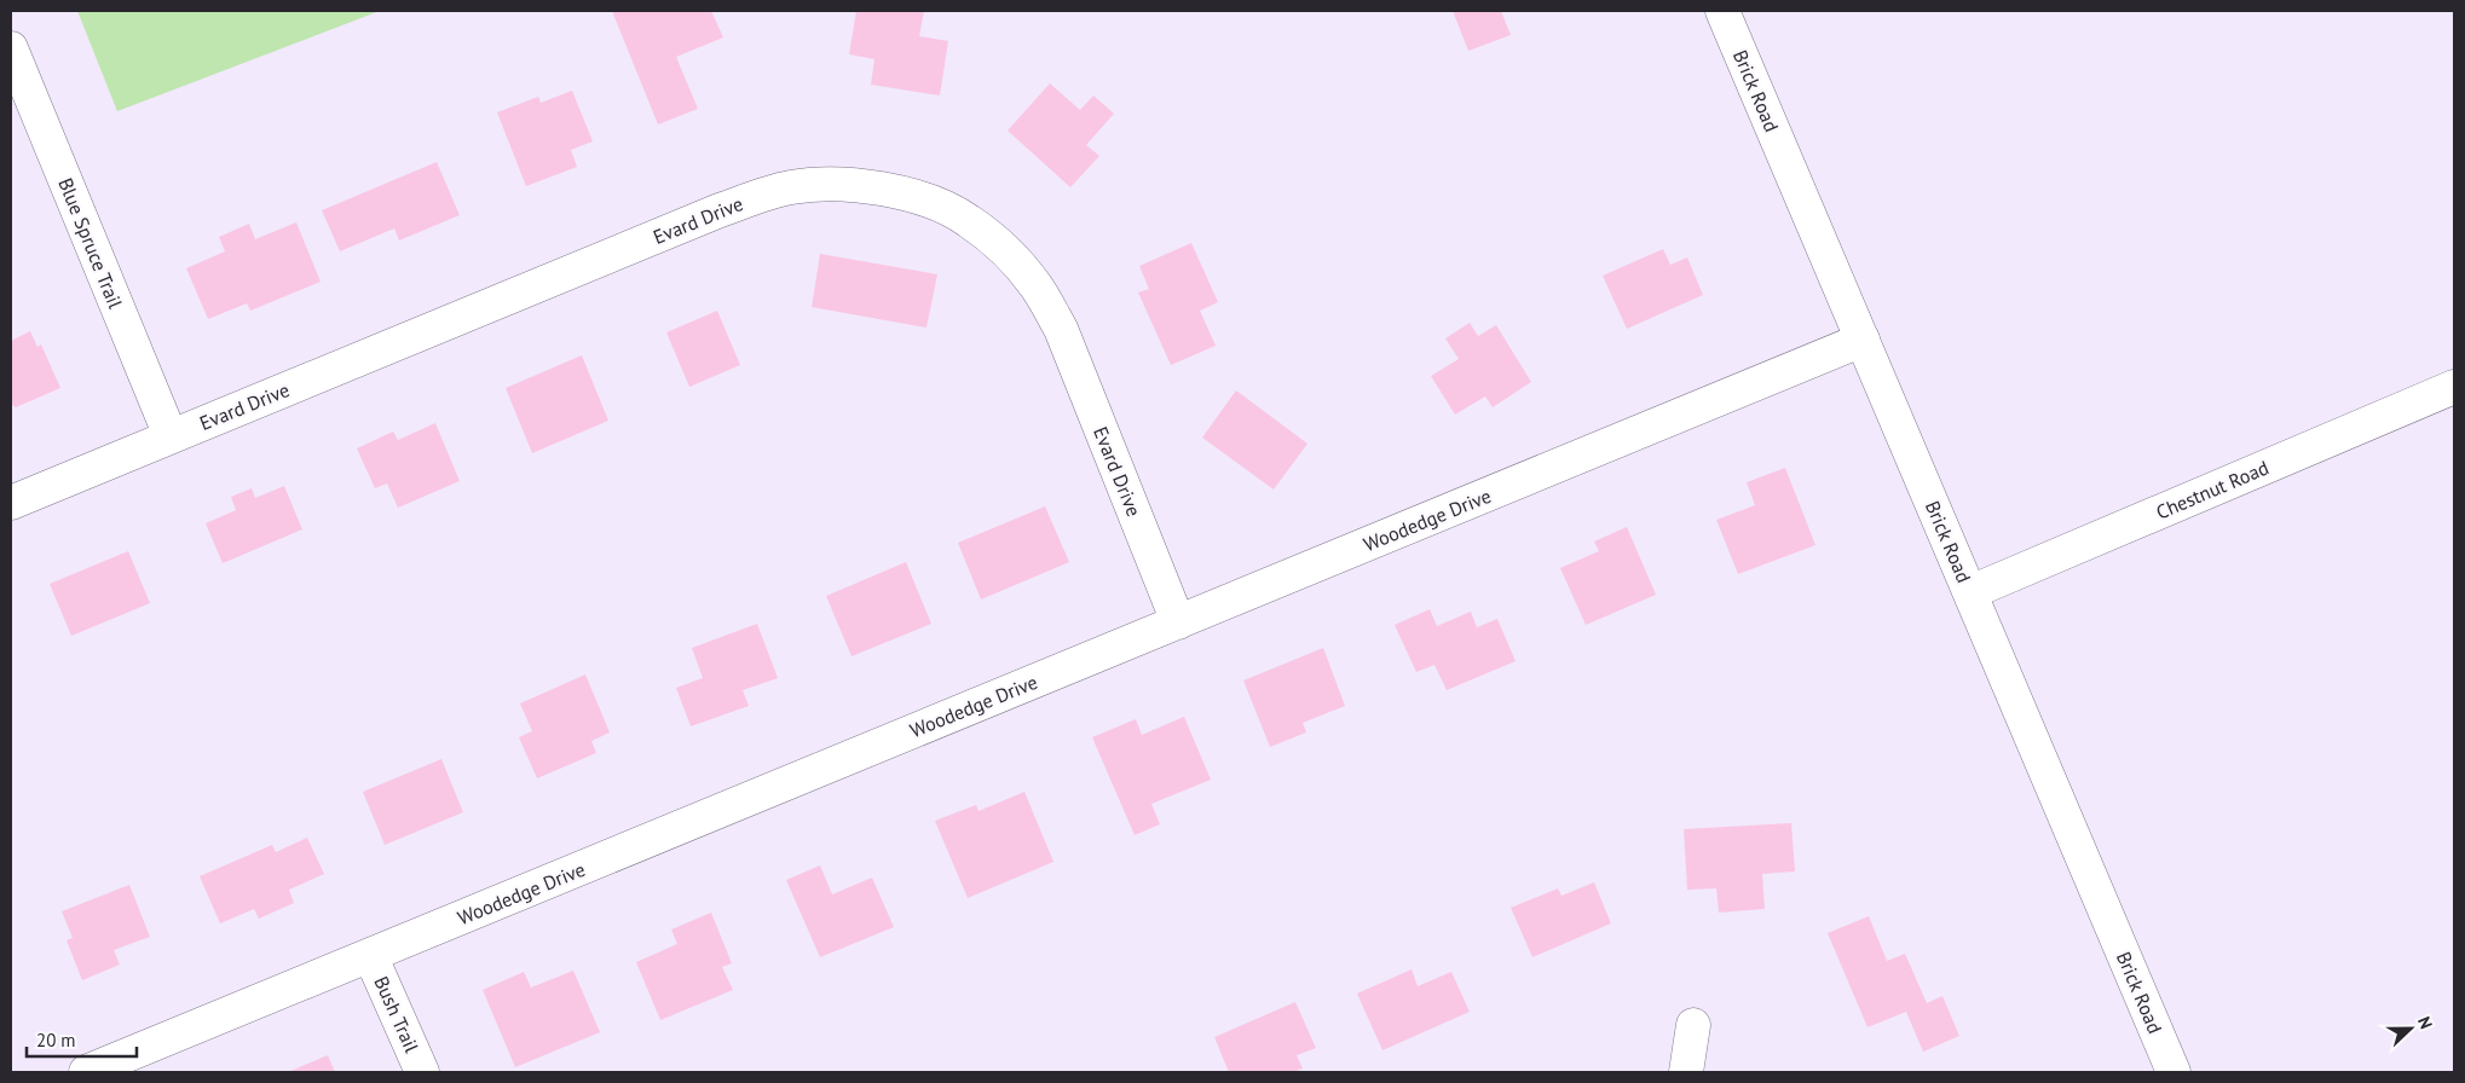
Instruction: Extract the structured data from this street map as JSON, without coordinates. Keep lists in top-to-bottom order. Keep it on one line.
{"streets":{"street":["Brick Road","Evard Drive","Blue Spruce Trail","Chestnut Road","Woodedge Drive","Bush Trail"]},"crossings":[["Brick Road","Chestnut Road"],["Brick Road","Woodedge Drive"],["Evard Drive","Blue Spruce Trail"],["Evard Drive","Woodedge Drive"],["Woodedge Drive","Bush Trail"]],"scale_bar":"20 m","north":"right"}
